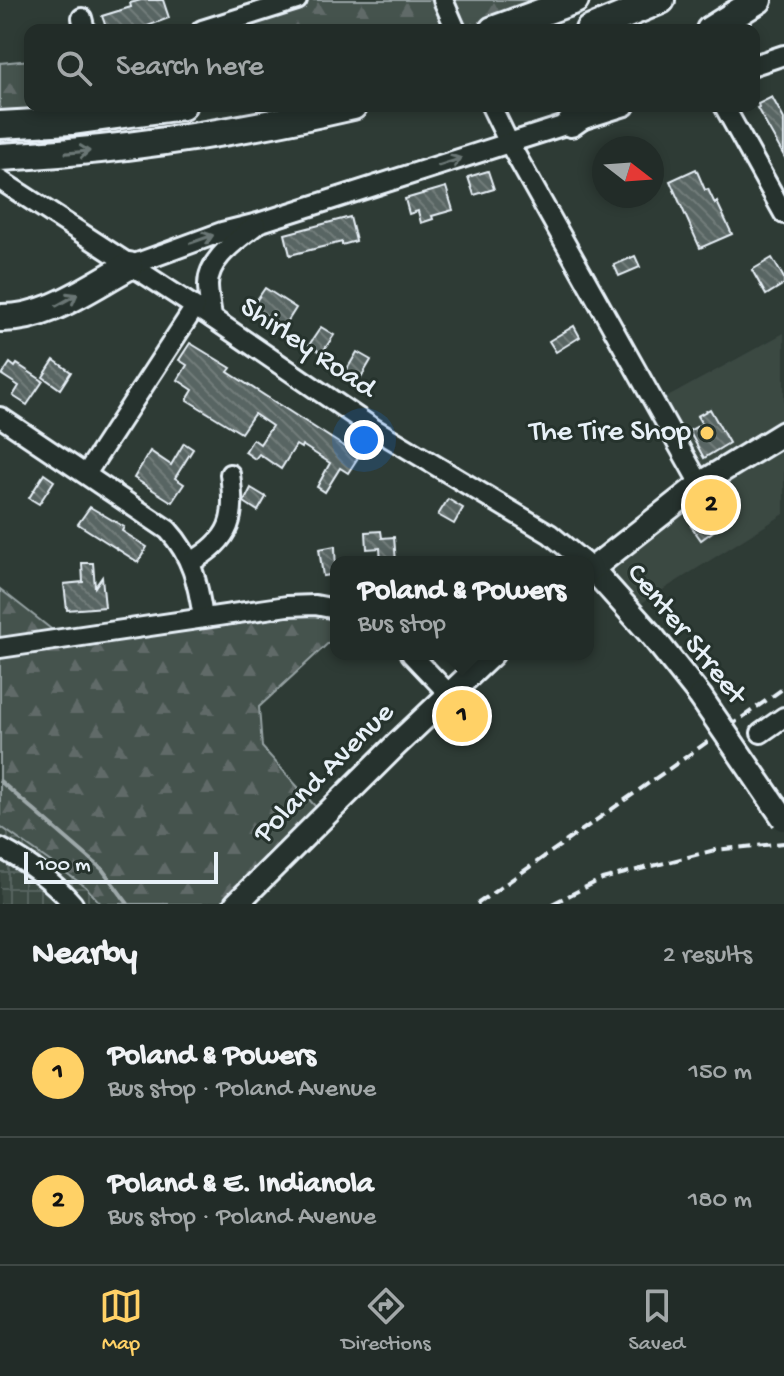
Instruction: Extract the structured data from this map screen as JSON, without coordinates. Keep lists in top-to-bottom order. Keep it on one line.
{"streets":{"main road":["Center Street","Poland Avenue"],"street":["Shirley Road"]},"places":["The Tire Shop"],"scale_bar":"100 m","north":"right","page":{"search":"Search here","pins":["2","1"],"popup":["Poland & Powers","Bus stop"],"scale":"100 m","heading":["Nearby","2 results"],"list":[{"mark":"1","name":"Poland & Powers","note":"Bus stop · Poland Avenue","value":"150 m"},{"mark":"2","name":"Poland & E. Indianola","note":"Bus stop · Poland Avenue","value":"180 m"}],"nav":["Map","Directions","Saved"]}}
